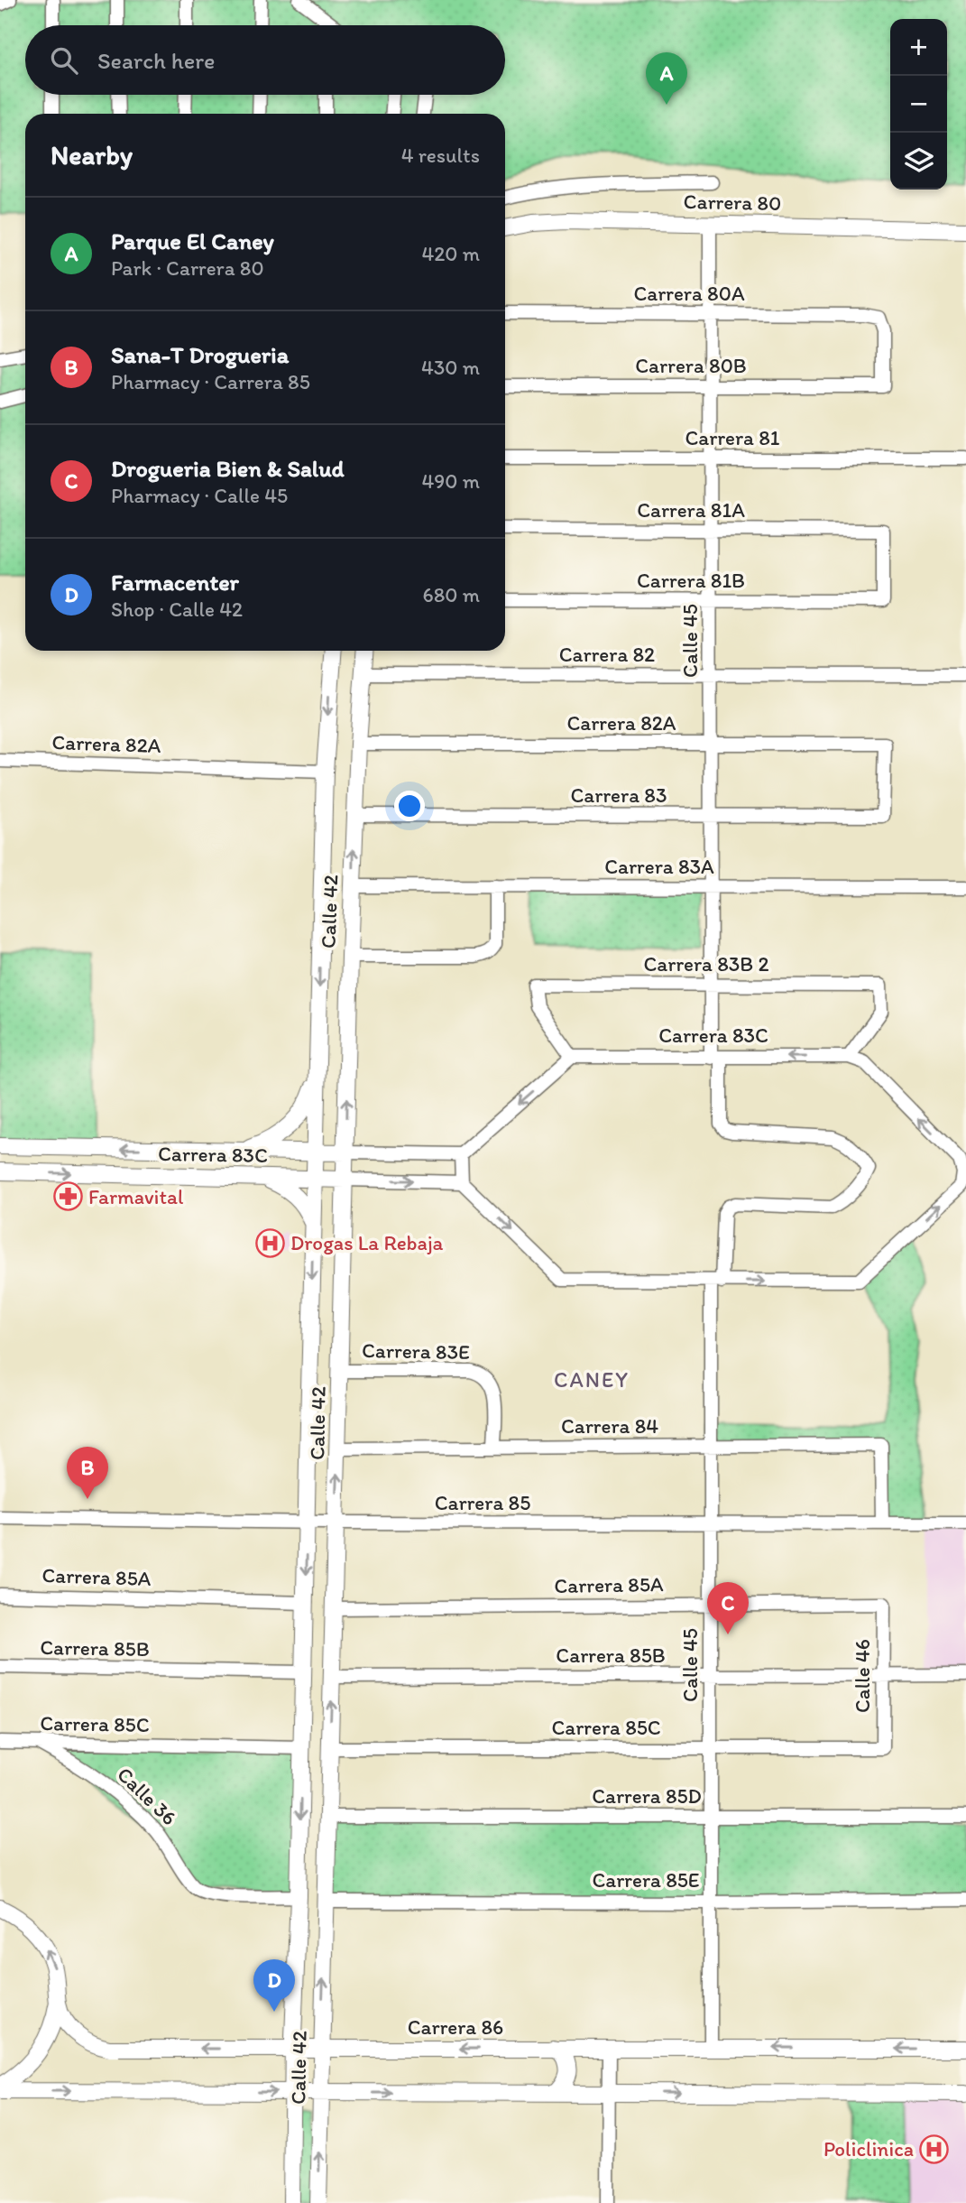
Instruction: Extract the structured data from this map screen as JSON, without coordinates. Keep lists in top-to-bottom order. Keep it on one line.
{"streets":{"street":["Carrera 80","Carrera 80A","Carrera 80B","Carrera 81","Carrera 81A","Carrera 81B","Calle 45","Carrera 82","Carrera 82A","Carrera 83","Carrera 83A","Calle 42","Carrera 83B 2","Carrera 83C","Carrera 83E","Carrera 84","Carrera 85","Carrera 85A","Carrera 85B","Calle 46","Carrera 85C","Calle 36","Carrera 85D","Carrera 85E","Carrera 86"]},"crossings":[["Carrera 80","Calle 45"],["Carrera 80A","Carrera 80B"],["Carrera 80A","Calle 45"],["Carrera 80B","Calle 45"],["Carrera 81","Calle 45"],["Carrera 81A","Carrera 81B"],["Carrera 81A","Calle 45"],["Carrera 81B","Calle 45"],["Calle 45","Carrera 82"],["Calle 45","Carrera 82A"],["Calle 45","Carrera 83"],["Calle 45","Carrera 83A"],["Calle 45","Carrera 83B 2"],["Calle 45","Carrera 83C"],["Calle 45","Carrera 84"],["Calle 45","Carrera 85"],["Calle 45","Carrera 85A"],["Calle 45","Carrera 85B"],["Calle 45","Carrera 85C"],["Calle 45","Carrera 85D"],["Calle 45","Carrera 85E"],["Calle 45","Carrera 86"],["Carrera 82","Calle 42"],["Carrera 82A","Carrera 83"],["Carrera 82A","Calle 42"],["Carrera 83","Calle 42"],["Carrera 83A","Calle 42"],["Calle 42","Carrera 83C"],["Calle 42","Carrera 83E"],["Calle 42","Carrera 84"],["Calle 42","Carrera 85"],["Calle 42","Carrera 85A"],["Calle 42","Carrera 85B"],["Calle 42","Carrera 85C"],["Calle 42","Calle 36"],["Calle 42","Carrera 85D"],["Calle 42","Carrera 85E"],["Calle 42","Carrera 86"],["Carrera 83B 2","Carrera 83C"],["Carrera 83E","Carrera 84"],["Carrera 84","Carrera 85"],["Carrera 85A","Calle 46"],["Carrera 85B","Calle 46"],["Calle 46","Carrera 85C"],["Carrera 85C","Calle 36"]],"districts":["CANEY"],"places":{"pharmacy":["Farmavital"],"hospital":["Drogas La Rebaja","Policlinica"]},"page":{"map_buttons":["+","−"],"search":"Search here","pins":["A","B","C","D"],"heading":["Nearby","4 results"],"list":[{"mark":"A","name":"Parque El Caney","note":"Park · Carrera 80","value":"420 m"},{"mark":"B","name":"Sana-T Drogueria","note":"Pharmacy · Carrera 85","value":"430 m"},{"mark":"C","name":"Drogueria Bien & Salud","note":"Pharmacy · Calle 45","value":"490 m"},{"mark":"D","name":"Farmacenter","note":"Shop · Calle 42","value":"680 m"}]}}
